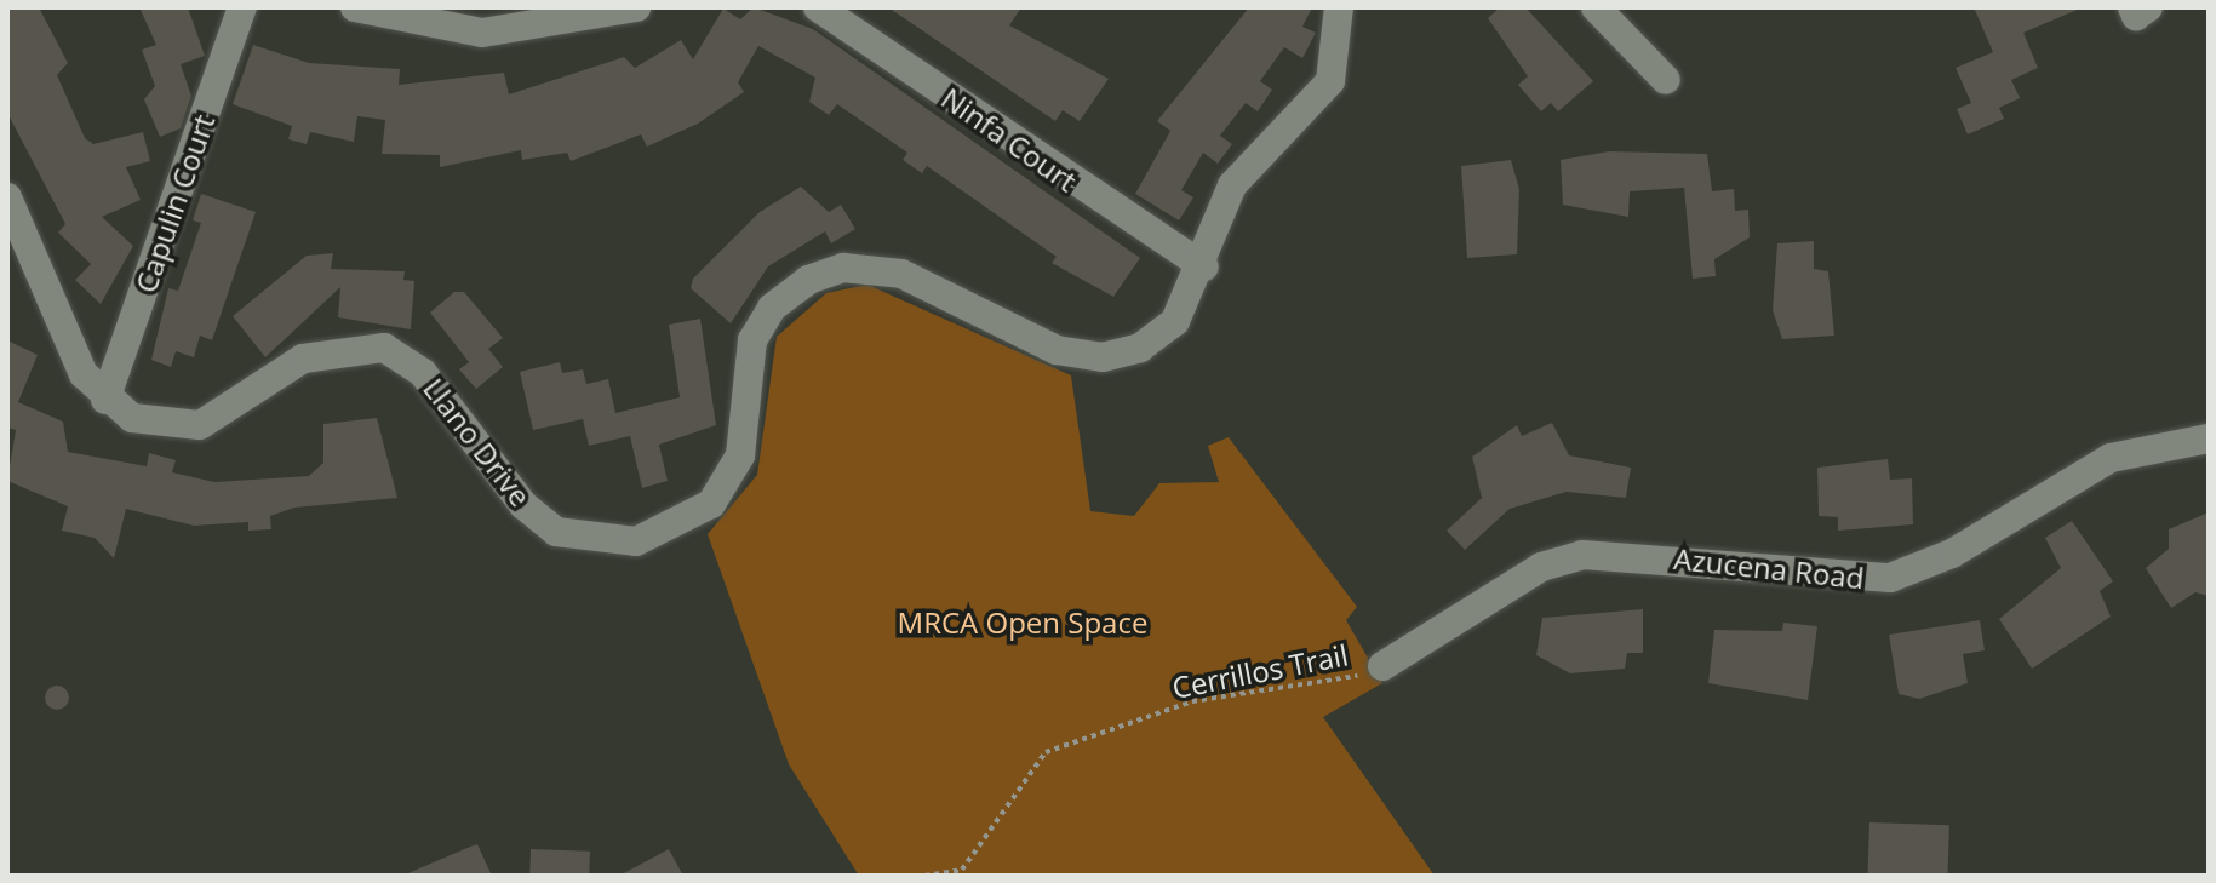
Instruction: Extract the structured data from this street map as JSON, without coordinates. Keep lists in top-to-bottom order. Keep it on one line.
{"streets":{"street":["Ninfa Court","Capulin Court","Llano Drive","Azucena Road"],"path":["Cerrillos Trail"]},"crossings":[["Ninfa Court","Llano Drive"],["Capulin Court","Llano Drive"],["Azucena Road","Cerrillos Trail"]],"parks":["MRCA Open Space"]}
